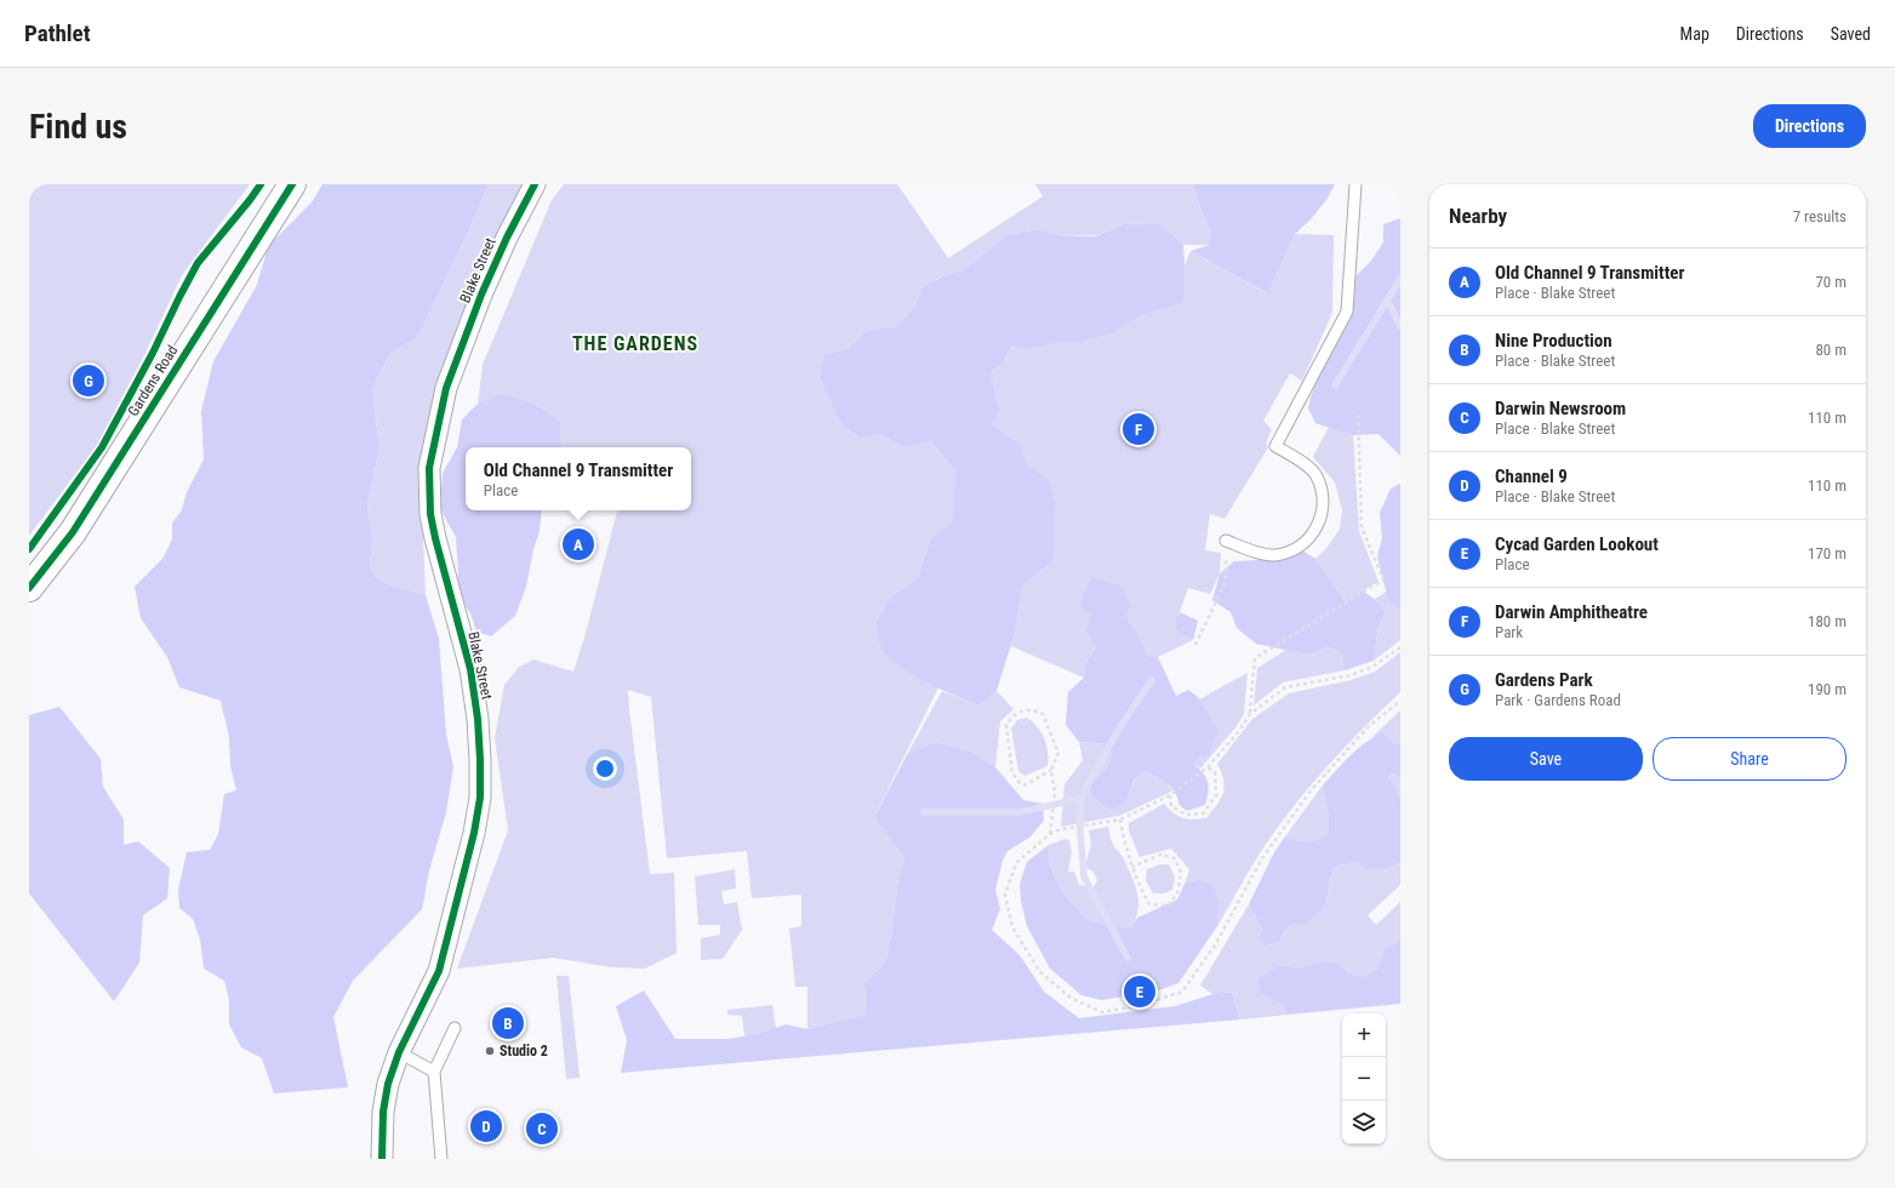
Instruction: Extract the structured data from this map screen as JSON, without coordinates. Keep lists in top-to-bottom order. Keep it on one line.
{"streets":{"street":["Blake Street","Gardens Road"]},"districts":["THE GARDENS"],"places":["Studio 2"],"page":{"header":"Pathlet","nav":["Map","Directions","Saved"],"buttons":["Directions",["Save","Share"]],"title":"Find us","heading":["Nearby","7 results"],"list":[{"mark":"A","name":"Old Channel 9 Transmitter","note":"Place · Blake Street","value":"70 m"},{"mark":"B","name":"Nine Production","note":"Place · Blake Street","value":"80 m"},{"mark":"C","name":"Darwin Newsroom","note":"Place · Blake Street","value":"110 m"},{"mark":"D","name":"Channel 9","note":"Place · Blake Street","value":"110 m"},{"mark":"E","name":"Cycad Garden Lookout","note":"Place","value":"170 m"},{"mark":"F","name":"Darwin Amphitheatre","note":"Park","value":"180 m"},{"mark":"G","name":"Gardens Park","note":"Park · Gardens Road","value":"190 m"}],"pins":["G","F","A","E","B","D","C"],"popup":["Old Channel 9 Transmitter","Place"],"map_buttons":["+","−"]}}
